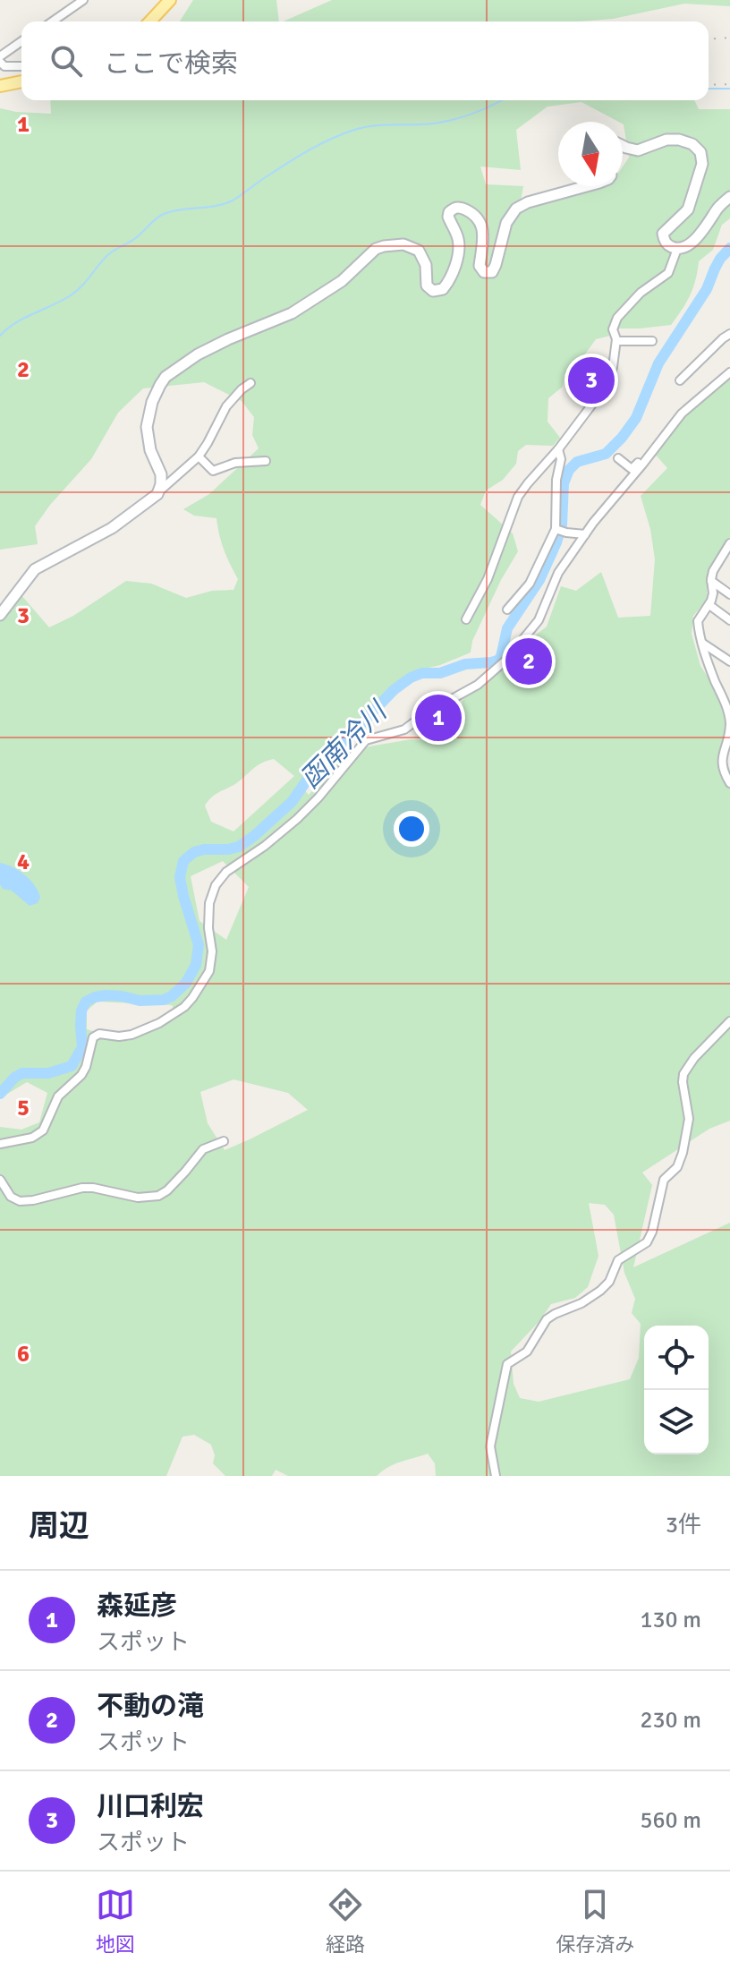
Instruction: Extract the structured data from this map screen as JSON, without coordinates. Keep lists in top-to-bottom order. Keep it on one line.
{"water":["函南冷川"],"north":"bottom","page":{"search":"ここで検索","pins":["3","2","1"],"heading":["周辺","3件"],"list":[{"mark":"1","name":"森延彦","note":"スポット","value":"130 m"},{"mark":"2","name":"不動の滝","note":"スポット","value":"230 m"},{"mark":"3","name":"川口利宏","note":"スポット","value":"560 m"}],"nav":["地図","経路","保存済み"]},"grid":{"rows":["1","2","3","4","5","6"]}}
